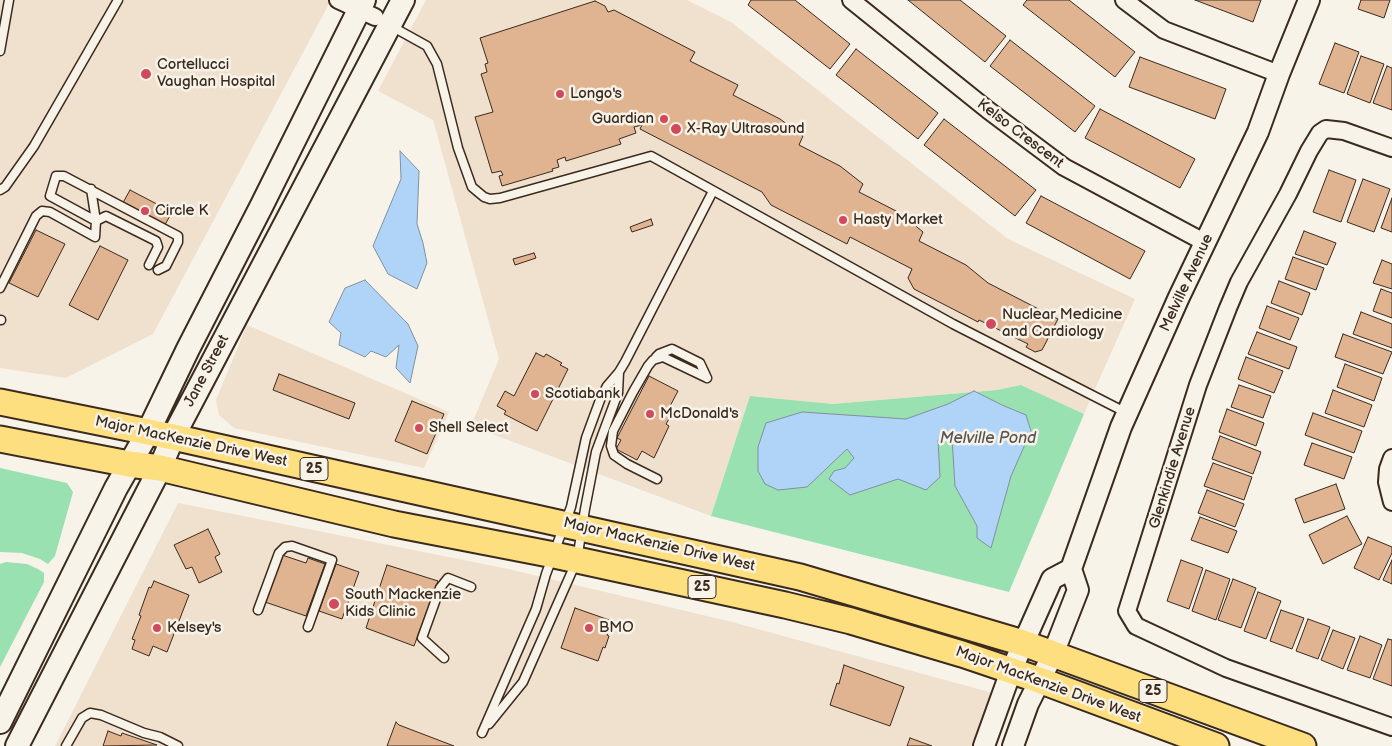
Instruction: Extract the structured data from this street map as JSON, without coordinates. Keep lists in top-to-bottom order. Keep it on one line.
{"streets":{"main road":["Jane Street","Major MacKenzie Drive West","25"],"street":["Kelso Crescent","Melville Avenue","Glenkindie Avenue"]},"crossings":[["Kelso Crescent","Melville Avenue"],["Jane Street","Major MacKenzie Drive West"]],"water":["Melville Pond"],"places":["Cortellucci Vaughan Hospital","Longo's","Guardian","X-Ray Ultrasound","Circle K","Hasty Market","Nuclear Medicine and Cardiology","Scotiabank","McDonald's","Shell Select","South Mackenzie Kids Clinic","Kelsey's","BMO"]}
